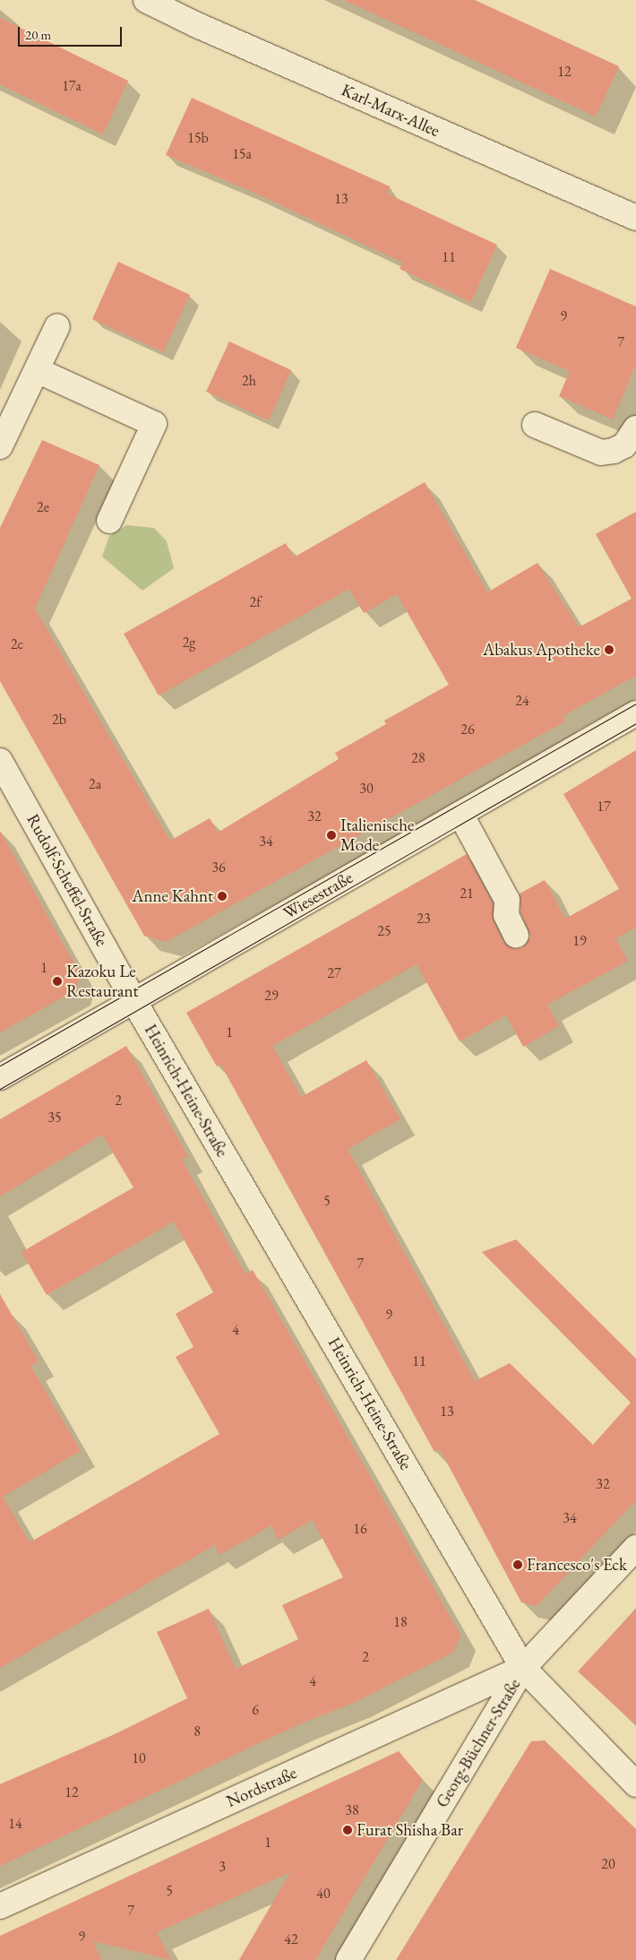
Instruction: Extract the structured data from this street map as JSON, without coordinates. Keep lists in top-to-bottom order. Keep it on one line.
{"streets":{"street":["Karl-Marx-Allee","Rudolf-Scheffel-Straße","Wiesestraße","Heinrich-Heine-Straße","Georg-Büchner-Straße","Nordstraße"]},"crossings":[["Rudolf-Scheffel-Straße","Wiesestraße"],["Rudolf-Scheffel-Straße","Heinrich-Heine-Straße"],["Wiesestraße","Heinrich-Heine-Straße"],["Heinrich-Heine-Straße","Georg-Büchner-Straße"],["Heinrich-Heine-Straße","Nordstraße"],["Georg-Büchner-Straße","Nordstraße"]],"places":["Abakus Apotheke","Italienische Mode","Anne Kahnt","Kazoku Le Restaurant","Francesco's Eck","Furat Shisha Bar"],"house_numbers":["12","17a","15b","15a","13","11","9","7","2h","2e","2f","2g","2c","24","2b","26","28","2a","30","17","32","34","36","21","23","25","19","1","27","29","1","2","35","5","7","9","4","11","13","32","34","16","18","2","4","6","8","10","12","38","14","1","20","3","5","40","7","9","42"],"scale_bar":"20 m"}
